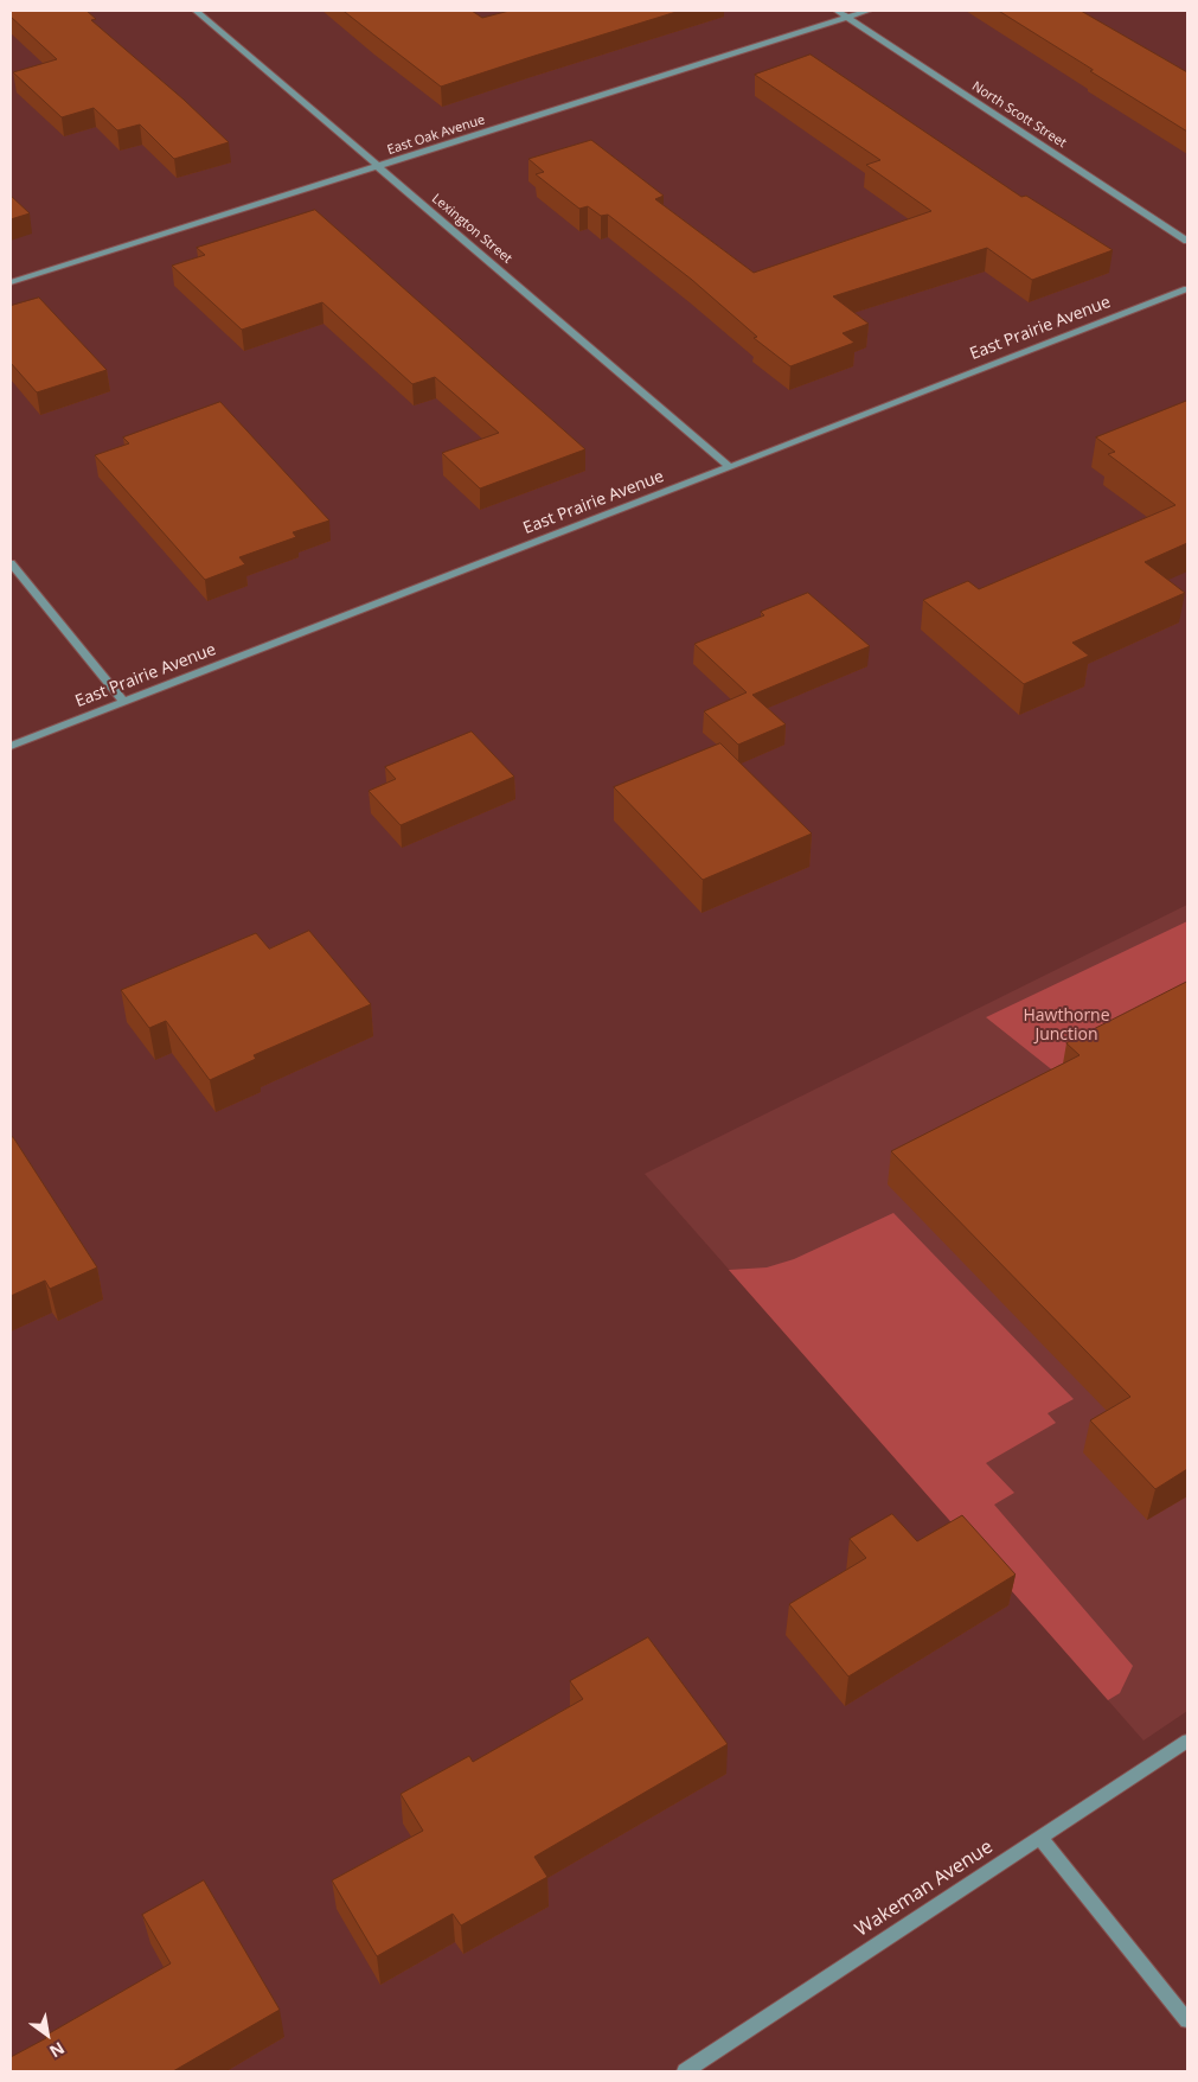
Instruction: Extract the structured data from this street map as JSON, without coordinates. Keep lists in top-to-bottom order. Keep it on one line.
{"streets":{"street":["North Scott Street","East Oak Avenue","Lexington Street","East Prairie Avenue","Wakeman Avenue"]},"crossings":[["North Scott Street","East Oak Avenue"],["East Oak Avenue","Lexington Street"],["Lexington Street","East Prairie Avenue"]],"parks":["Hawthorne Junction"],"north":"bottom right"}
